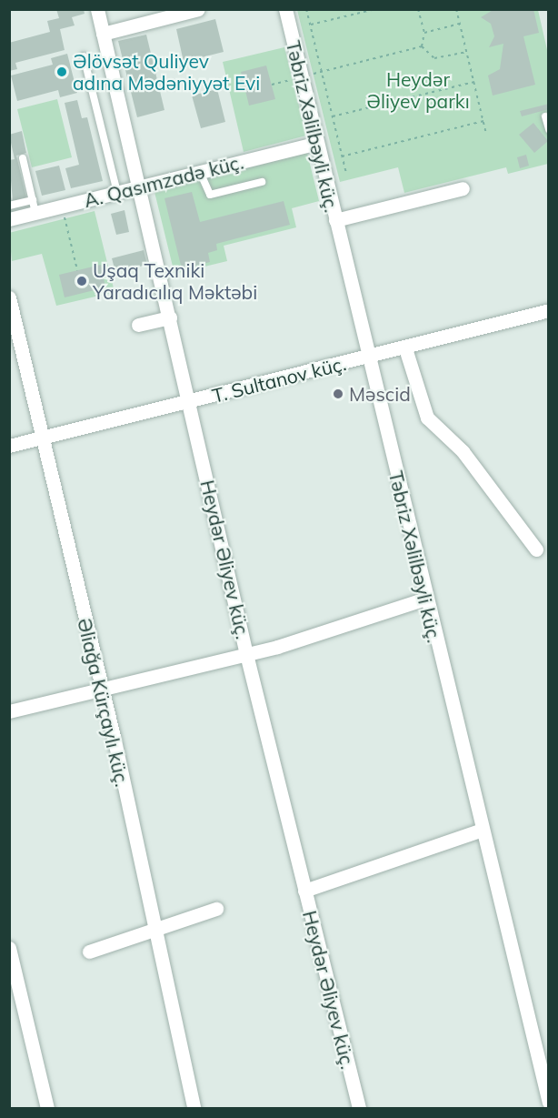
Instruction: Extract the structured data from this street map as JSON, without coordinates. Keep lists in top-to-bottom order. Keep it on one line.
{"streets":{"street":["Təbriz Xəlilbəyli küç.","A. Qasımzadə küç.","T. Sultanov küç.","Heydər Əliyev küç.","Əliağa Kürçaylı küç."]},"crossings":[["Təbriz Xəlilbəyli küç.","A. Qasımzadə küç."],["Təbriz Xəlilbəyli küç.","T. Sultanov küç."],["A. Qasımzadə küç.","Heydər Əliyev küç."],["T. Sultanov küç.","Heydər Əliyev küç."],["T. Sultanov küç.","Əliağa Kürçaylı küç."]],"parks":["Heydər Əliyev parkı"],"places":["Əlövsət Quliyev adına Mədəniyyət Evi","Uşaq Texniki Yaradıcılıq Məktəbi","Məscid"]}
